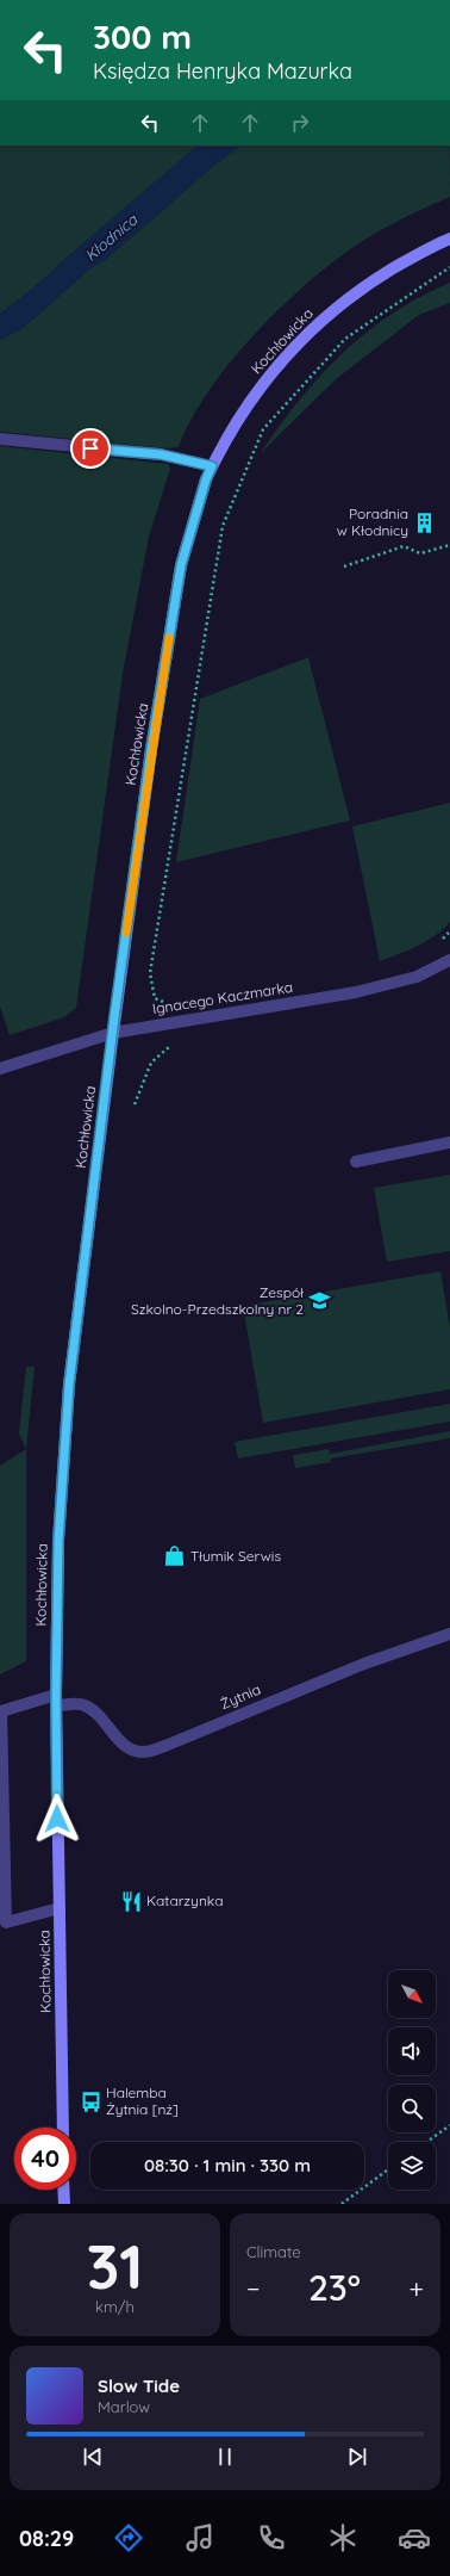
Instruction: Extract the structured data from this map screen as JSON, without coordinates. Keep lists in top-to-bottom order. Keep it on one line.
{"streets":{"street":["Kochłowicka","Ignacego Kaczmarka","Żytnia"]},"crossings":[["Kochłowicka","Ignacego Kaczmarka"],["Kochłowicka","Żytnia"]],"water":["Kłodnica"],"places":{"building":["Poradnia w Kłodnicy"],"school or university":["Zespół Szkolno-Przedszkolny nr 2"],"shop":["Tłumik Serwis"],"restaurant":["Katarzynka"],"bus stop":["Halemba Żytnia [nż]"]},"north":"bottom right","page":{"turn":["300 m","Księdza Henryka Mazurka"],"limit":"40","trip":"08:30 · 1 min · 330 m","tile":[["31","km/h"],"Climate"],"heat":["−","23°","+"],"song":["Slow Tide","Marlow"],"tabs":"08:29"}}
